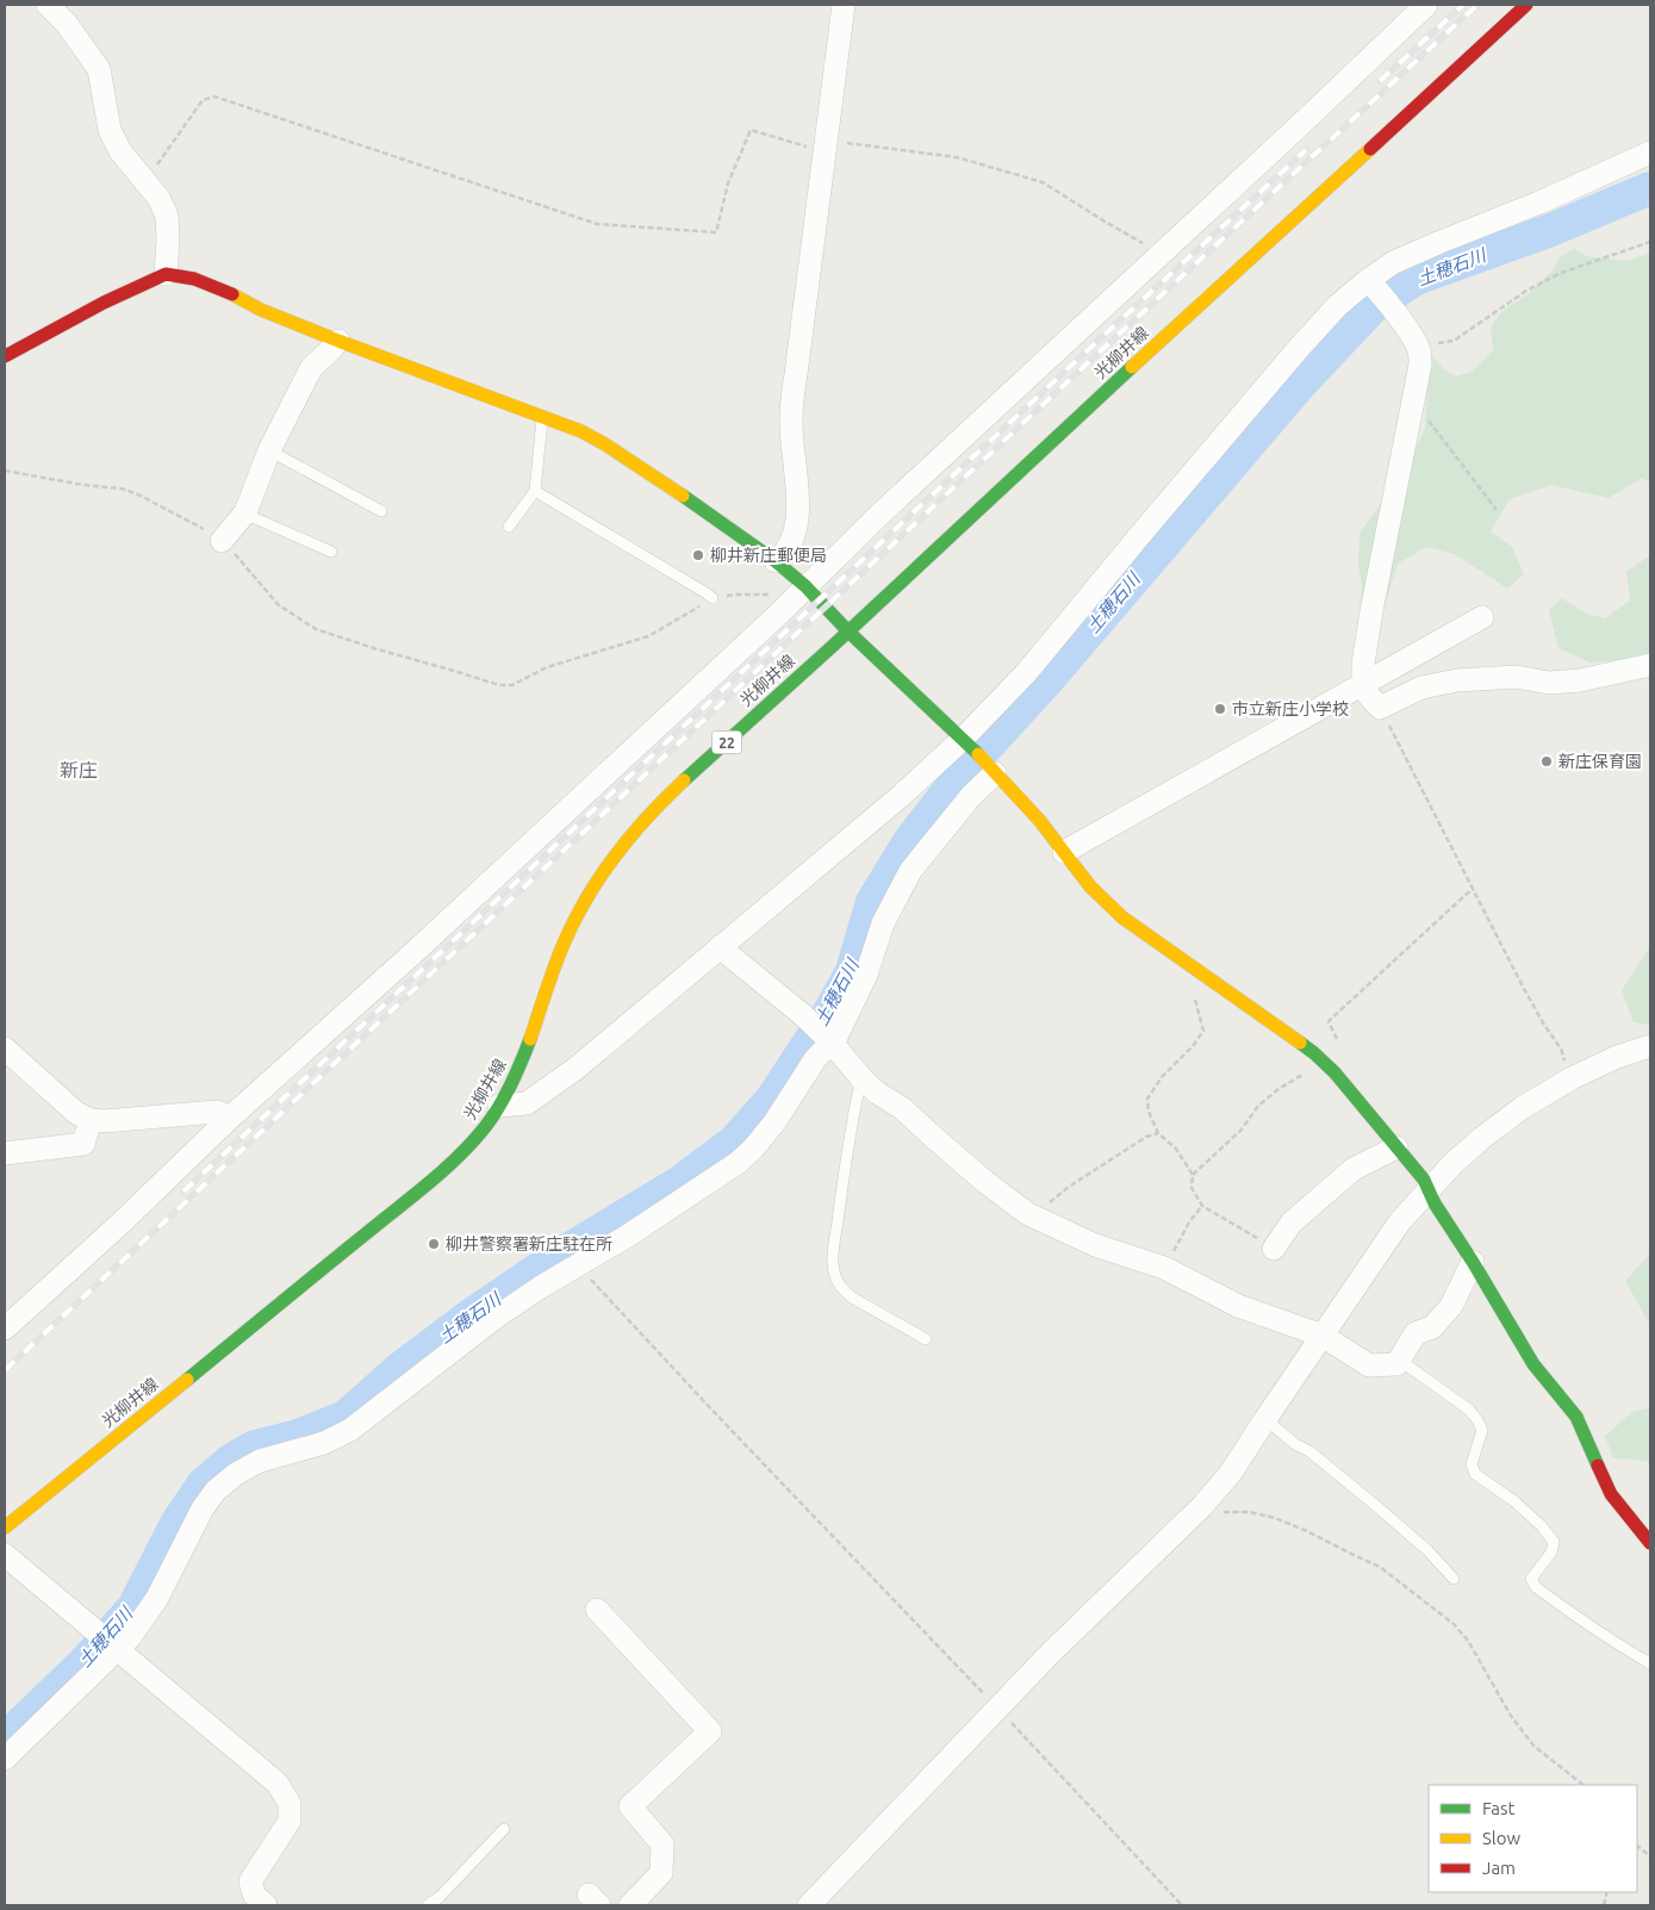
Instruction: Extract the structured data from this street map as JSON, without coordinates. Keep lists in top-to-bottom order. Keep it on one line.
{"streets":{"street":["光柳井線","22"]},"districts":["新庄"],"water":["土穂石川"],"places":["柳井新庄郵便局","市立新庄小学校","新庄保育園","柳井警察署新庄駐在所"],"legend":["Fast","Slow","Jam"]}
